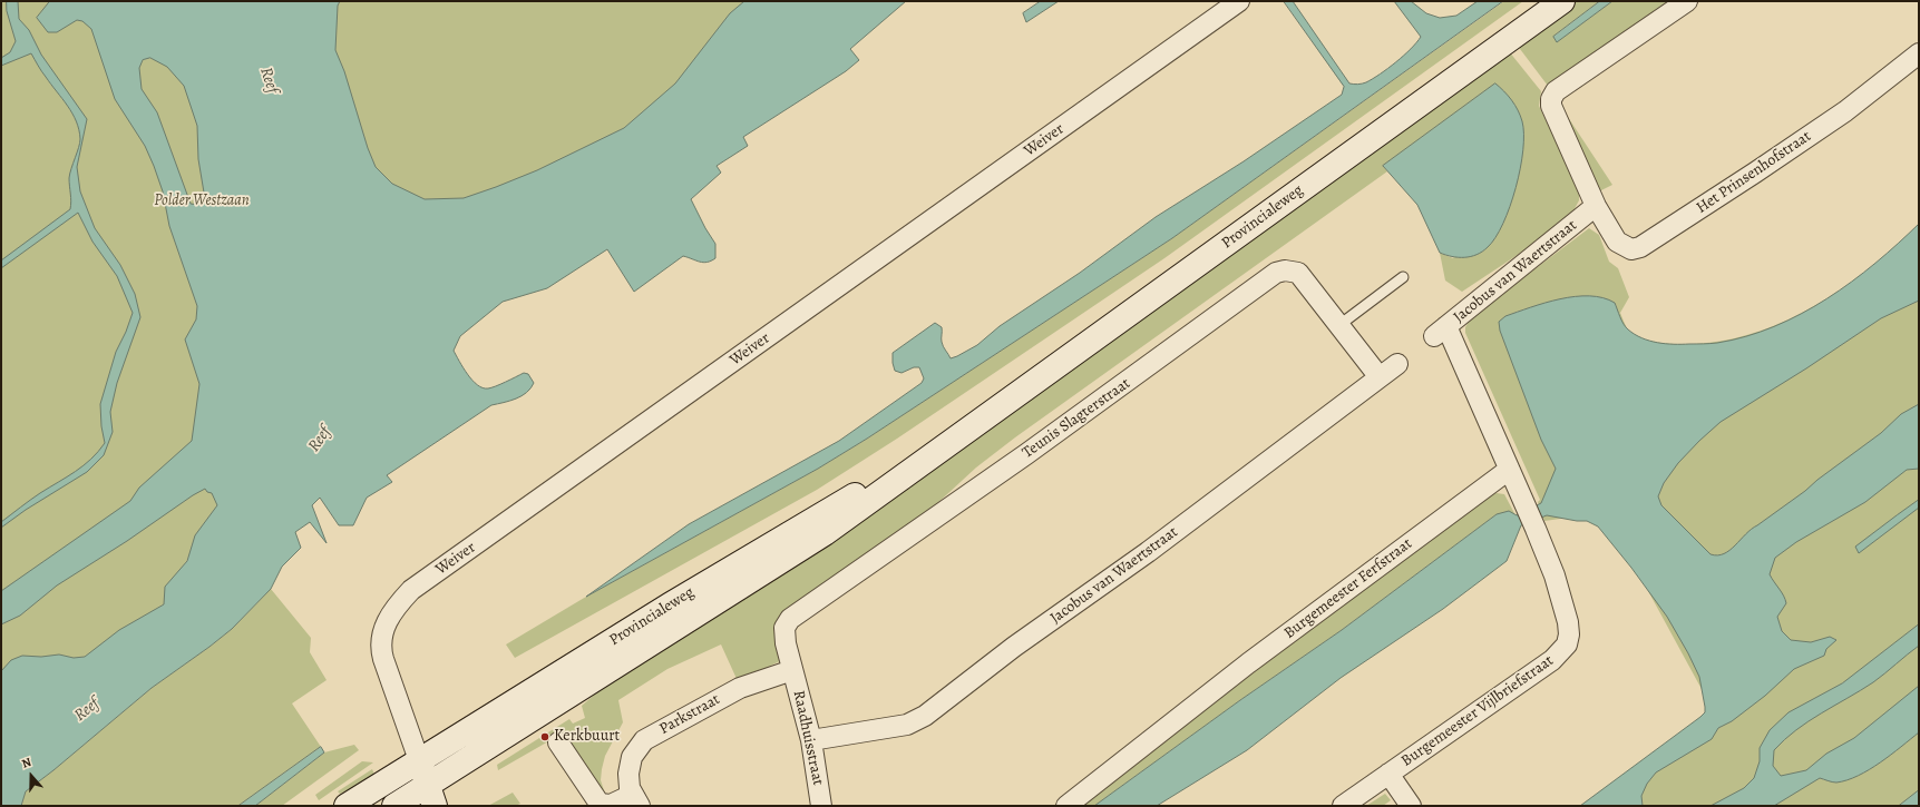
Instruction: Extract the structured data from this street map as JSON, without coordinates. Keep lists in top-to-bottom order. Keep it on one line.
{"streets":{"main road":["Provincialeweg"],"street":["Weiver","Het Prinsenhofstraat","Jacobus van Waertstraat","Teunis Slagterstraat","Burgemeester Ferfstraat","Burgemeester Vijlbriefstraat","Parkstraat","Raadhuisstraat"]},"crossings":[["Weiver","Provincialeweg"],["Het Prinsenhofstraat","Jacobus van Waertstraat"],["Jacobus van Waertstraat","Teunis Slagterstraat"],["Jacobus van Waertstraat","Burgemeester Ferfstraat"],["Jacobus van Waertstraat","Burgemeester Vijlbriefstraat"],["Jacobus van Waertstraat","Raadhuisstraat"],["Teunis Slagterstraat","Parkstraat"],["Teunis Slagterstraat","Raadhuisstraat"],["Burgemeester Ferfstraat","Burgemeester Vijlbriefstraat"],["Parkstraat","Raadhuisstraat"]],"water":["Reef"],"parks":["Polder Westzaan"],"places":["Kerkbuurt"],"north":"top"}
